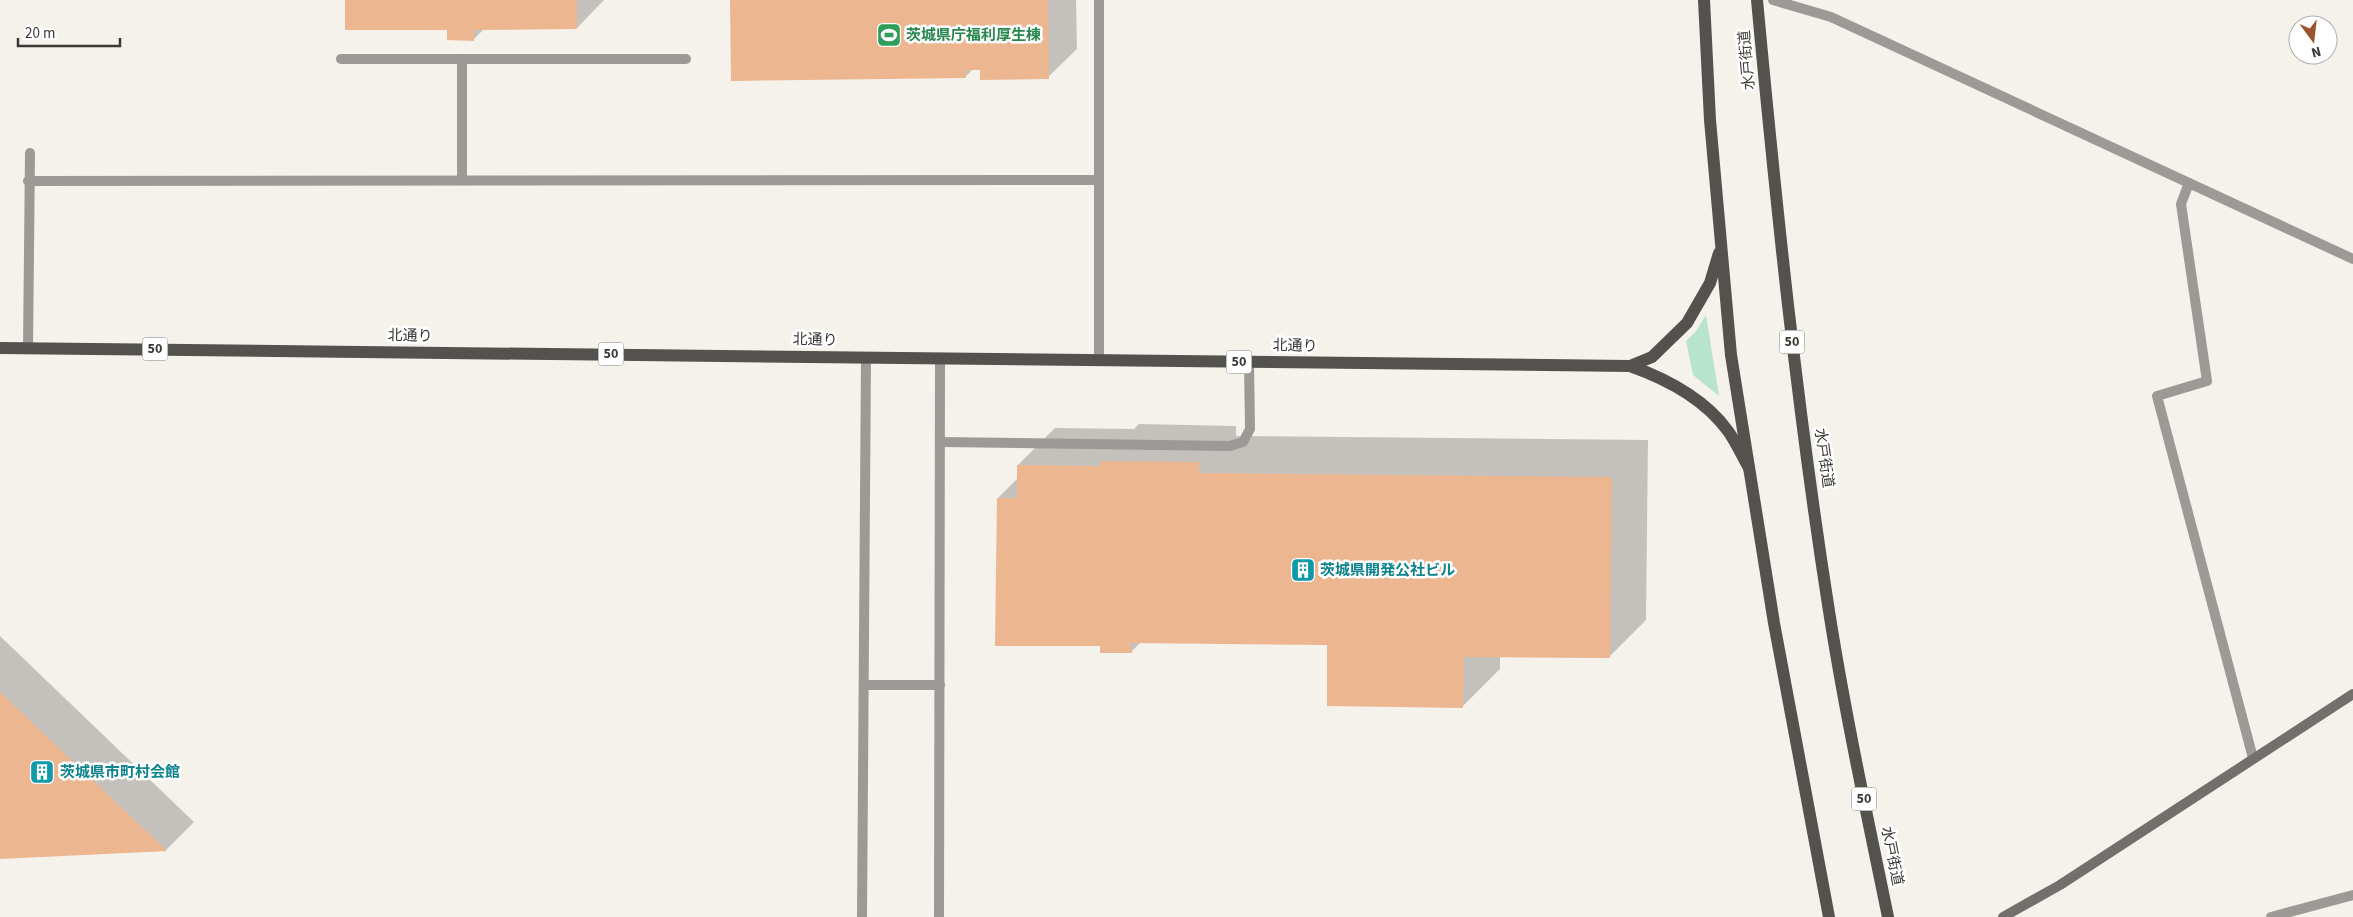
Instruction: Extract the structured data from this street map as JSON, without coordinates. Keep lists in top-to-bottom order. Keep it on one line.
{"streets":{"main road":["水戸街道","北通り","50"]},"places":{"sports":["茨城県庁福利厚生棟"],"building":["茨城県開発公社ビル","茨城県市町村会館"]},"scale_bar":"20 m","north":"bottom"}
